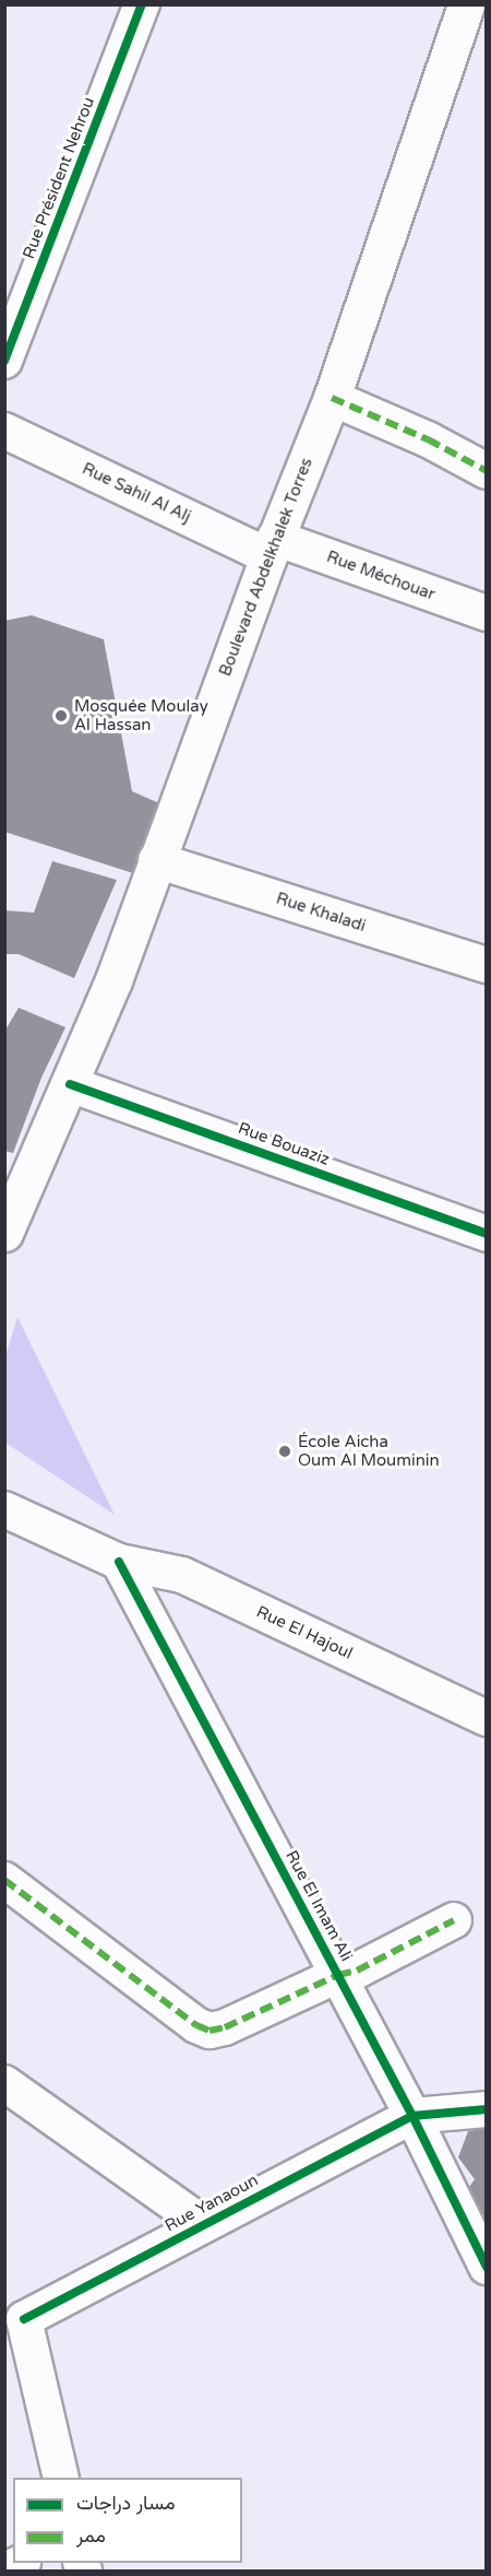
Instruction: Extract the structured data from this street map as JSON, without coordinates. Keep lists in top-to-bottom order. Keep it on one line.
{"streets":{"main road":["Boulevard Abdelkhalek Torres"],"street":["Rue Président Nehrou","Rue Sahil Al Alj","Rue Méchouar","Rue Khaladi","Rue Bouaziz","Rue El Hajoul","Rue El Imam Ali","Rue Yanaoun"]},"crossings":[["Rue Sahil Al Alj","Boulevard Abdelkhalek Torres"],["Rue Sahil Al Alj","Rue Méchouar"],["Boulevard Abdelkhalek Torres","Rue Méchouar"],["Boulevard Abdelkhalek Torres","Rue Khaladi"],["Boulevard Abdelkhalek Torres","Rue Bouaziz"],["Rue El Hajoul","Rue El Imam Ali"],["Rue El Imam Ali","Rue Yanaoun"]],"places":["Mosquée Moulay Al Hassan","École Aicha Oum Al Mouminin"],"legend":["مسار دراجات","ممر"]}
